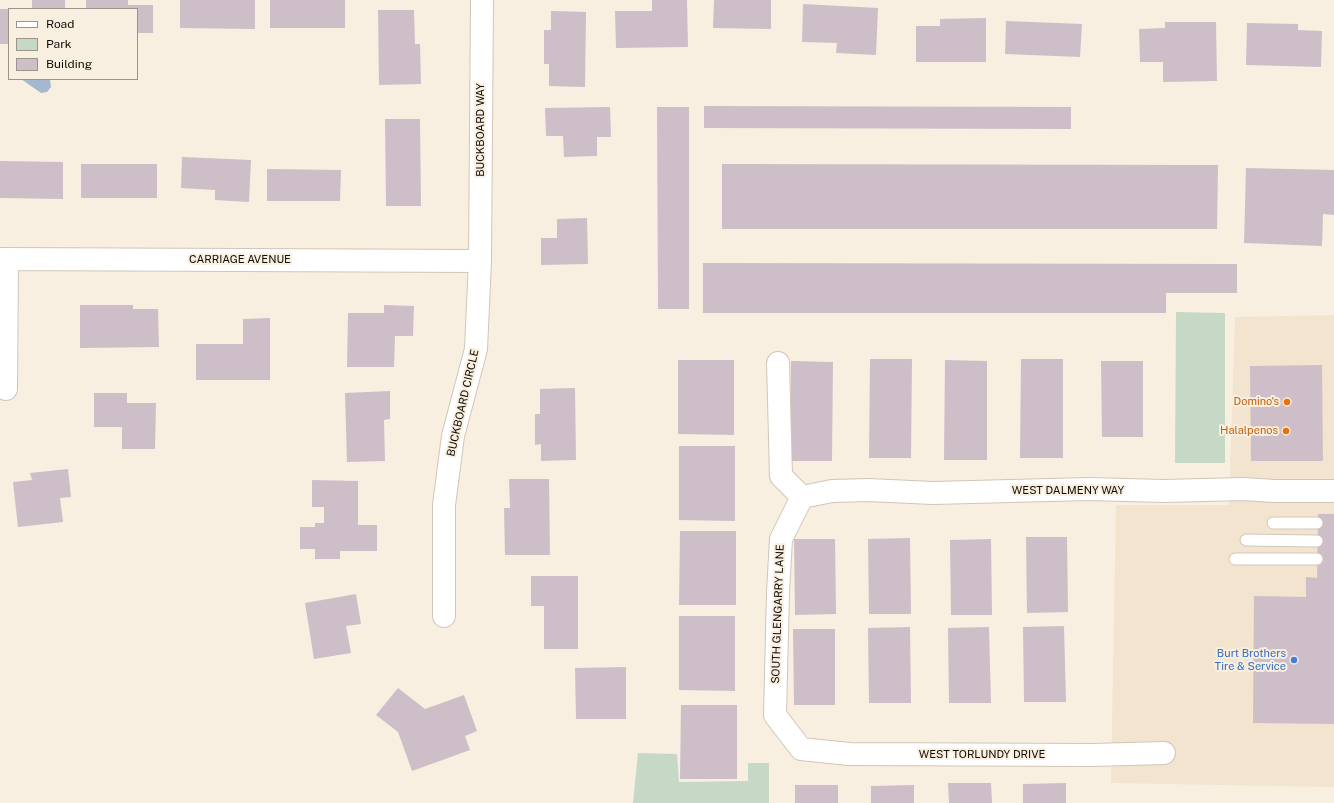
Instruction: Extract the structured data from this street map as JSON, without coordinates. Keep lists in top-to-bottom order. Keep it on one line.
{"streets":{"street":["BUCKBOARD WAY","CARRIAGE AVENUE","BUCKBOARD CIRCLE","WEST DALMENY WAY","SOUTH GLENGARRY LANE","WEST TORLUNDY DRIVE"]},"crossings":[["BUCKBOARD WAY","CARRIAGE AVENUE"],["BUCKBOARD WAY","BUCKBOARD CIRCLE"],["CARRIAGE AVENUE","BUCKBOARD CIRCLE"],["WEST DALMENY WAY","SOUTH GLENGARRY LANE"],["SOUTH GLENGARRY LANE","WEST TORLUNDY DRIVE"]],"places":["Domino's","Halalpenos","Burt Brothers Tire & Service"],"legend":["Road","Park","Building"]}
